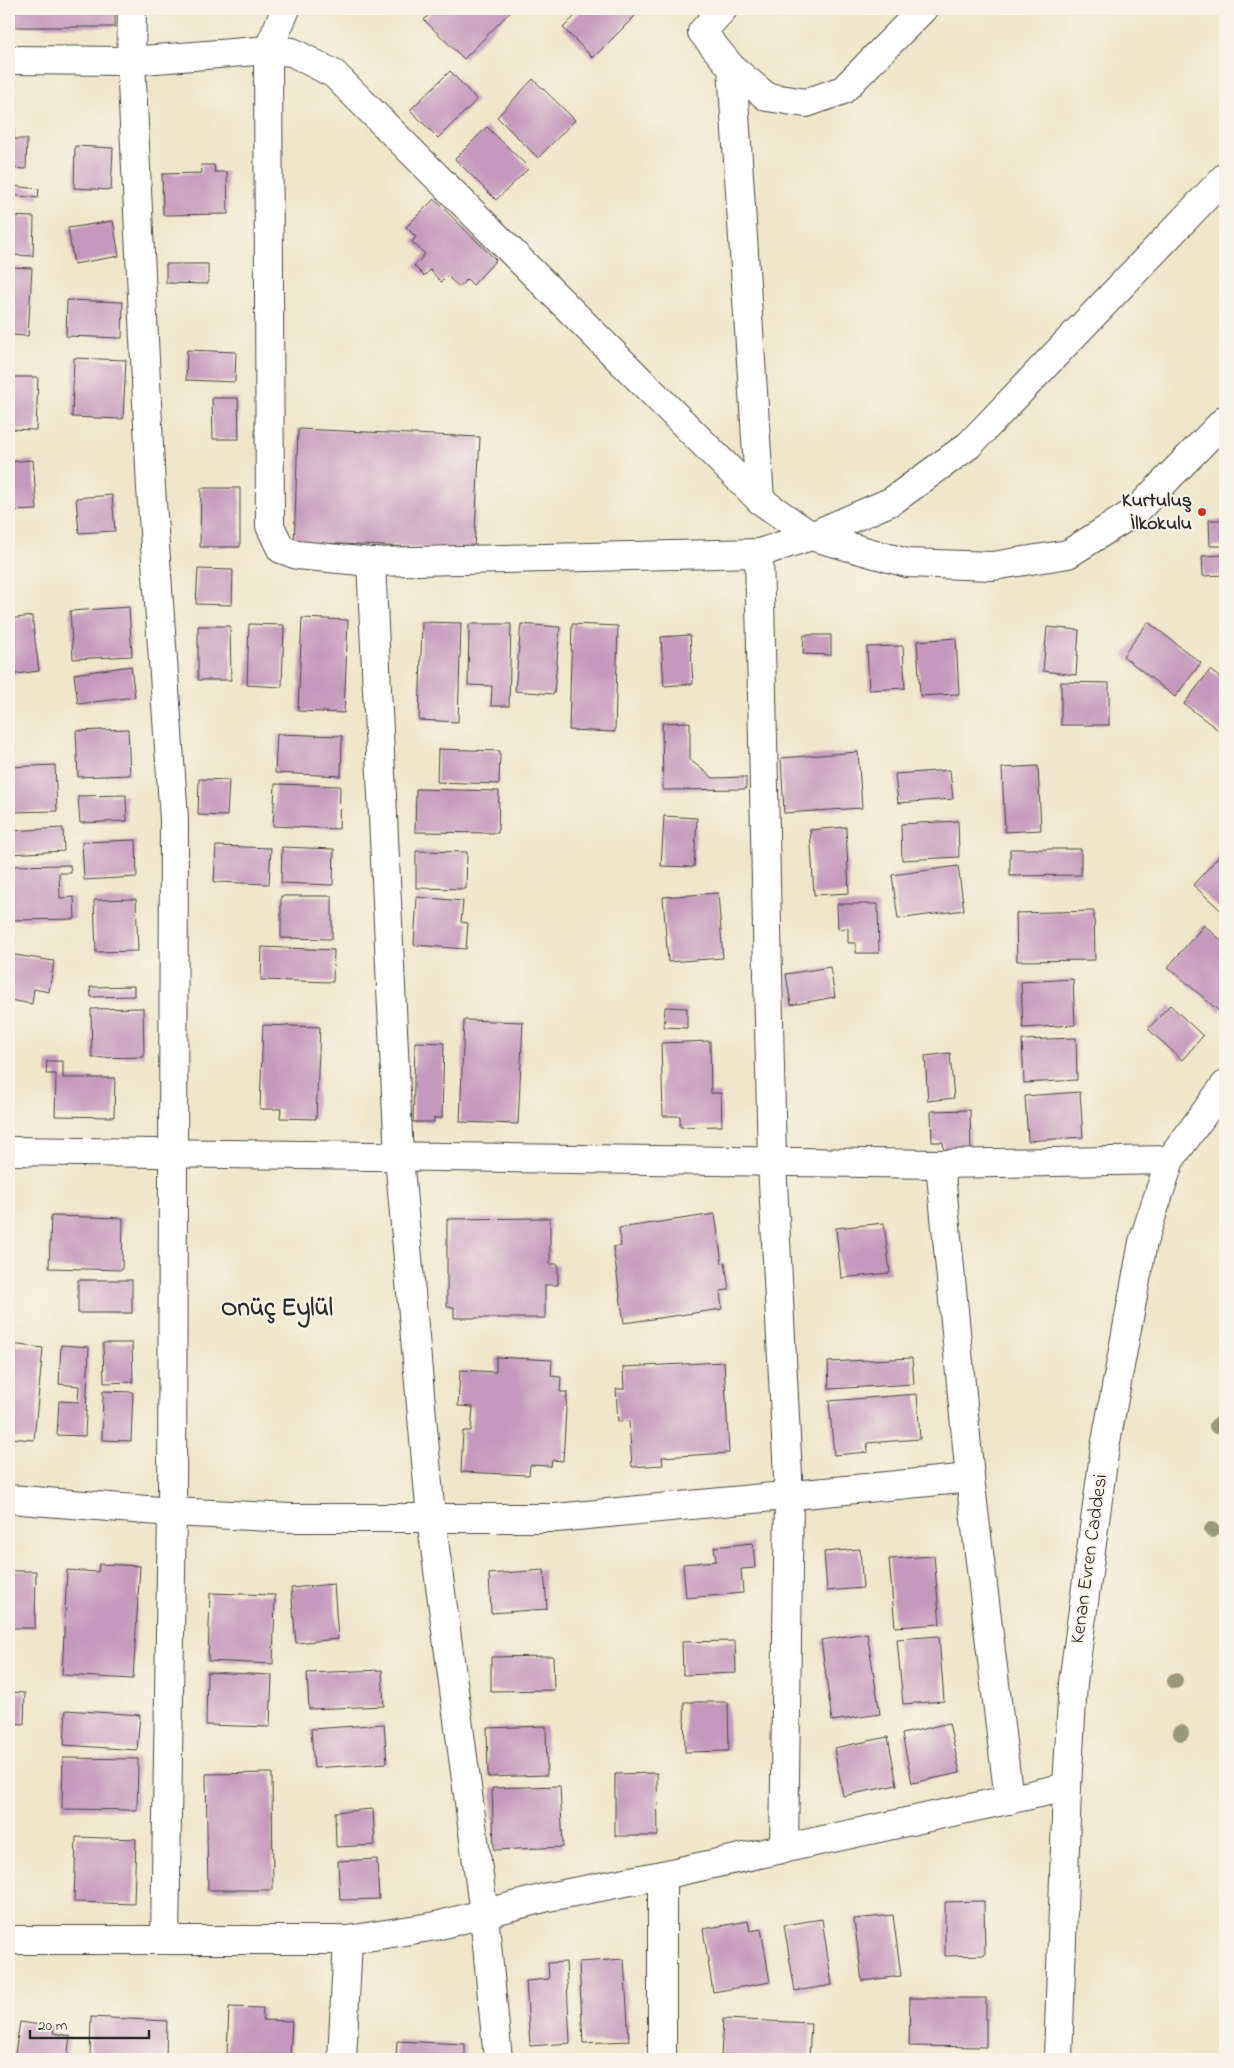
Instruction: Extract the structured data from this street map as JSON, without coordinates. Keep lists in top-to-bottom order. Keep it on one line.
{"streets":{"street":["Kenan Evren Caddesi"]},"districts":["Onüç Eylül"],"places":["Kurtuluş İlkokulu"],"scale_bar":"20 m"}
